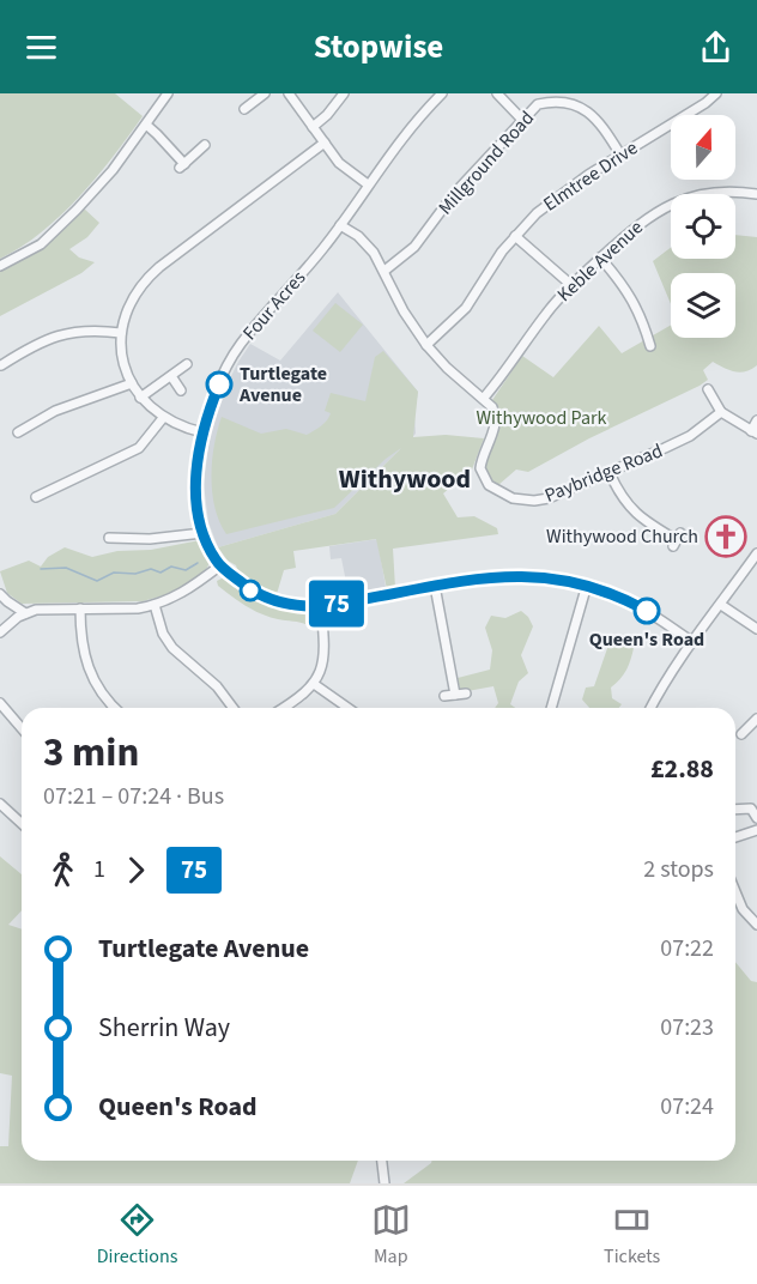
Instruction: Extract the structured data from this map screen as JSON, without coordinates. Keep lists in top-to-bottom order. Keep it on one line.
{"streets":{"street":["Millground Road","Elmtree Drive","Keble Avenue","Four Acres","Paybridge Road"]},"crossings":[["Millground Road","Elmtree Drive"],["Keble Avenue","Paybridge Road"]],"districts":["Withywood"],"parks":["Withywood Park"],"places":{"other":["Turtlegate Avenue","Queen's Road"],"church":["Withywood Church"]},"lines":["bus line 75"],"north":"top","page":{"header":"Stopwise","on_map":"75","heading":["3 min","07:21 – 07:24 · Bus","£2.88"],"legs":["1","75","2 stops"],"list":[{"name":"Turtlegate Avenue","value":"07:22"},{"name":"Sherrin Way","value":"07:23"},{"name":"Queen's Road","value":"07:24"}],"tabs":["Directions","Map","Tickets"]}}
